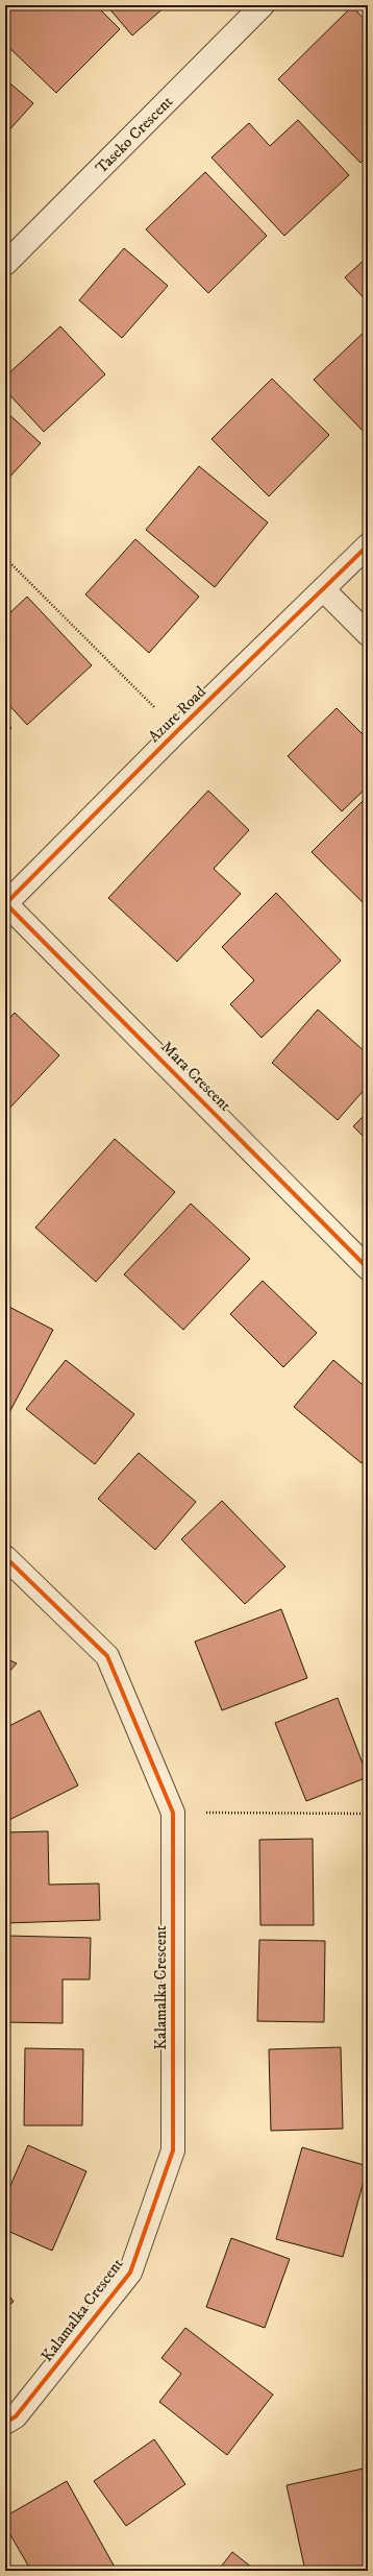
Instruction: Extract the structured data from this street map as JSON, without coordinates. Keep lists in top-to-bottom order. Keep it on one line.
{"streets":{"street":["Taseko Crescent","Azure Road","Mara Crescent","Kalamalka Crescent"]},"crossings":[["Azure Road","Mara Crescent"]]}
